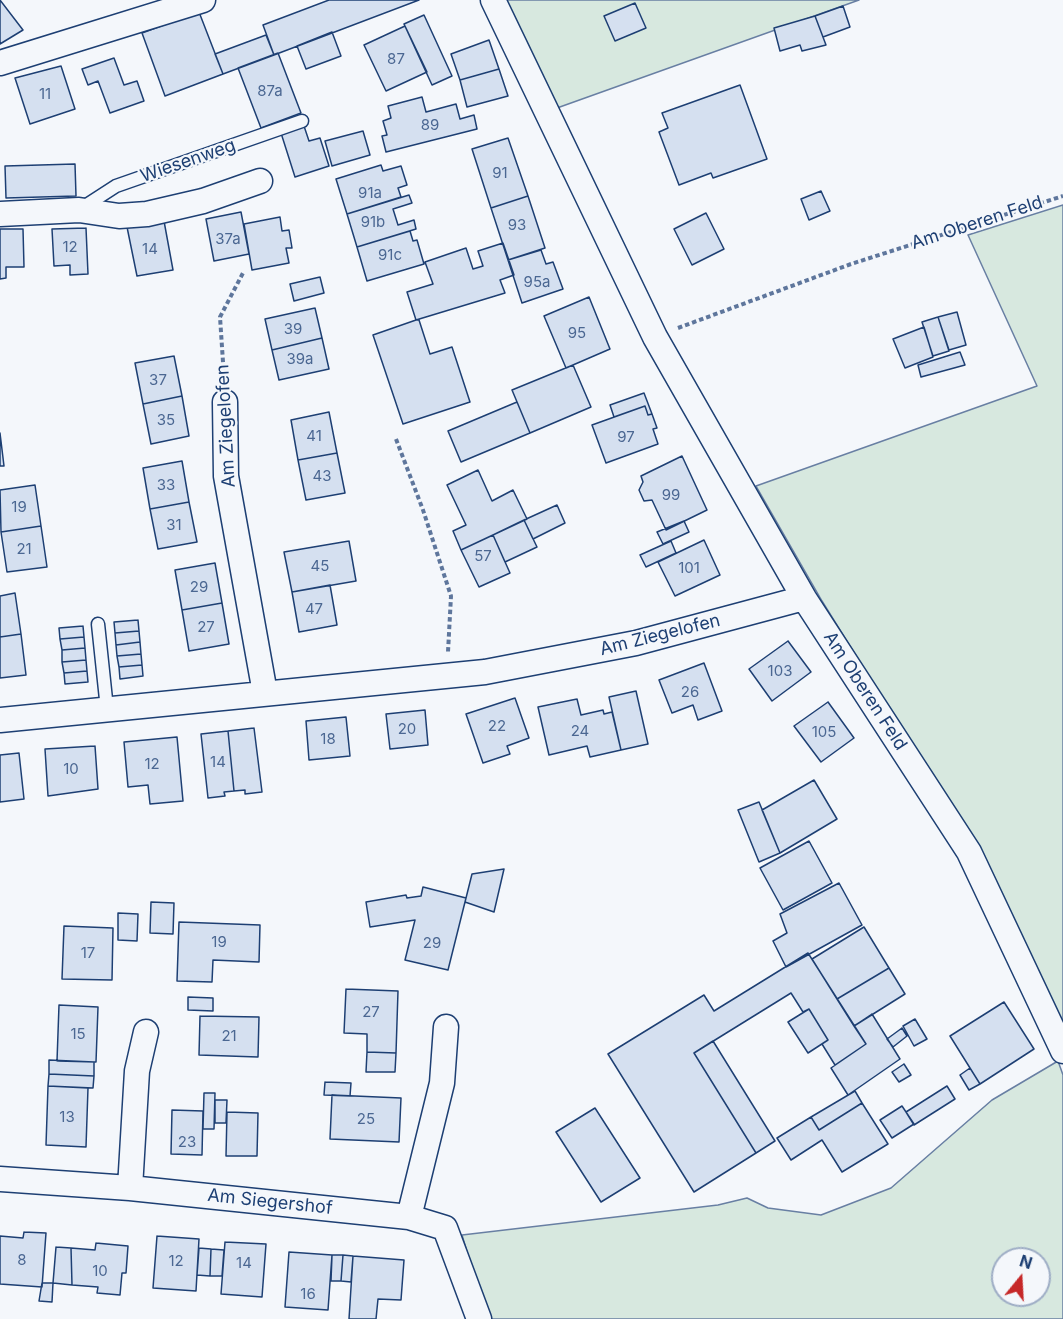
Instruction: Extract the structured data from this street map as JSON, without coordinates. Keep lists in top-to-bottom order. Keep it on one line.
{"streets":{"street":["Wiesenweg","Am Oberen Feld","Am Ziegelofen","Am Siegershof"]},"crossings":[["Am Oberen Feld","Am Ziegelofen"]],"house_numbers":["87","87a","11","89","91","91a","91b","93","37a","12","14","91c","95a","39","95","39a","37","35","41","97","43","33","99","19","31","21","57","45","101","29","47","27","103","26","22","20","24","105","18","14","12","10","19","29","17","27","15","21","13","25","23","8","12","14","10","16"],"north":"top"}
